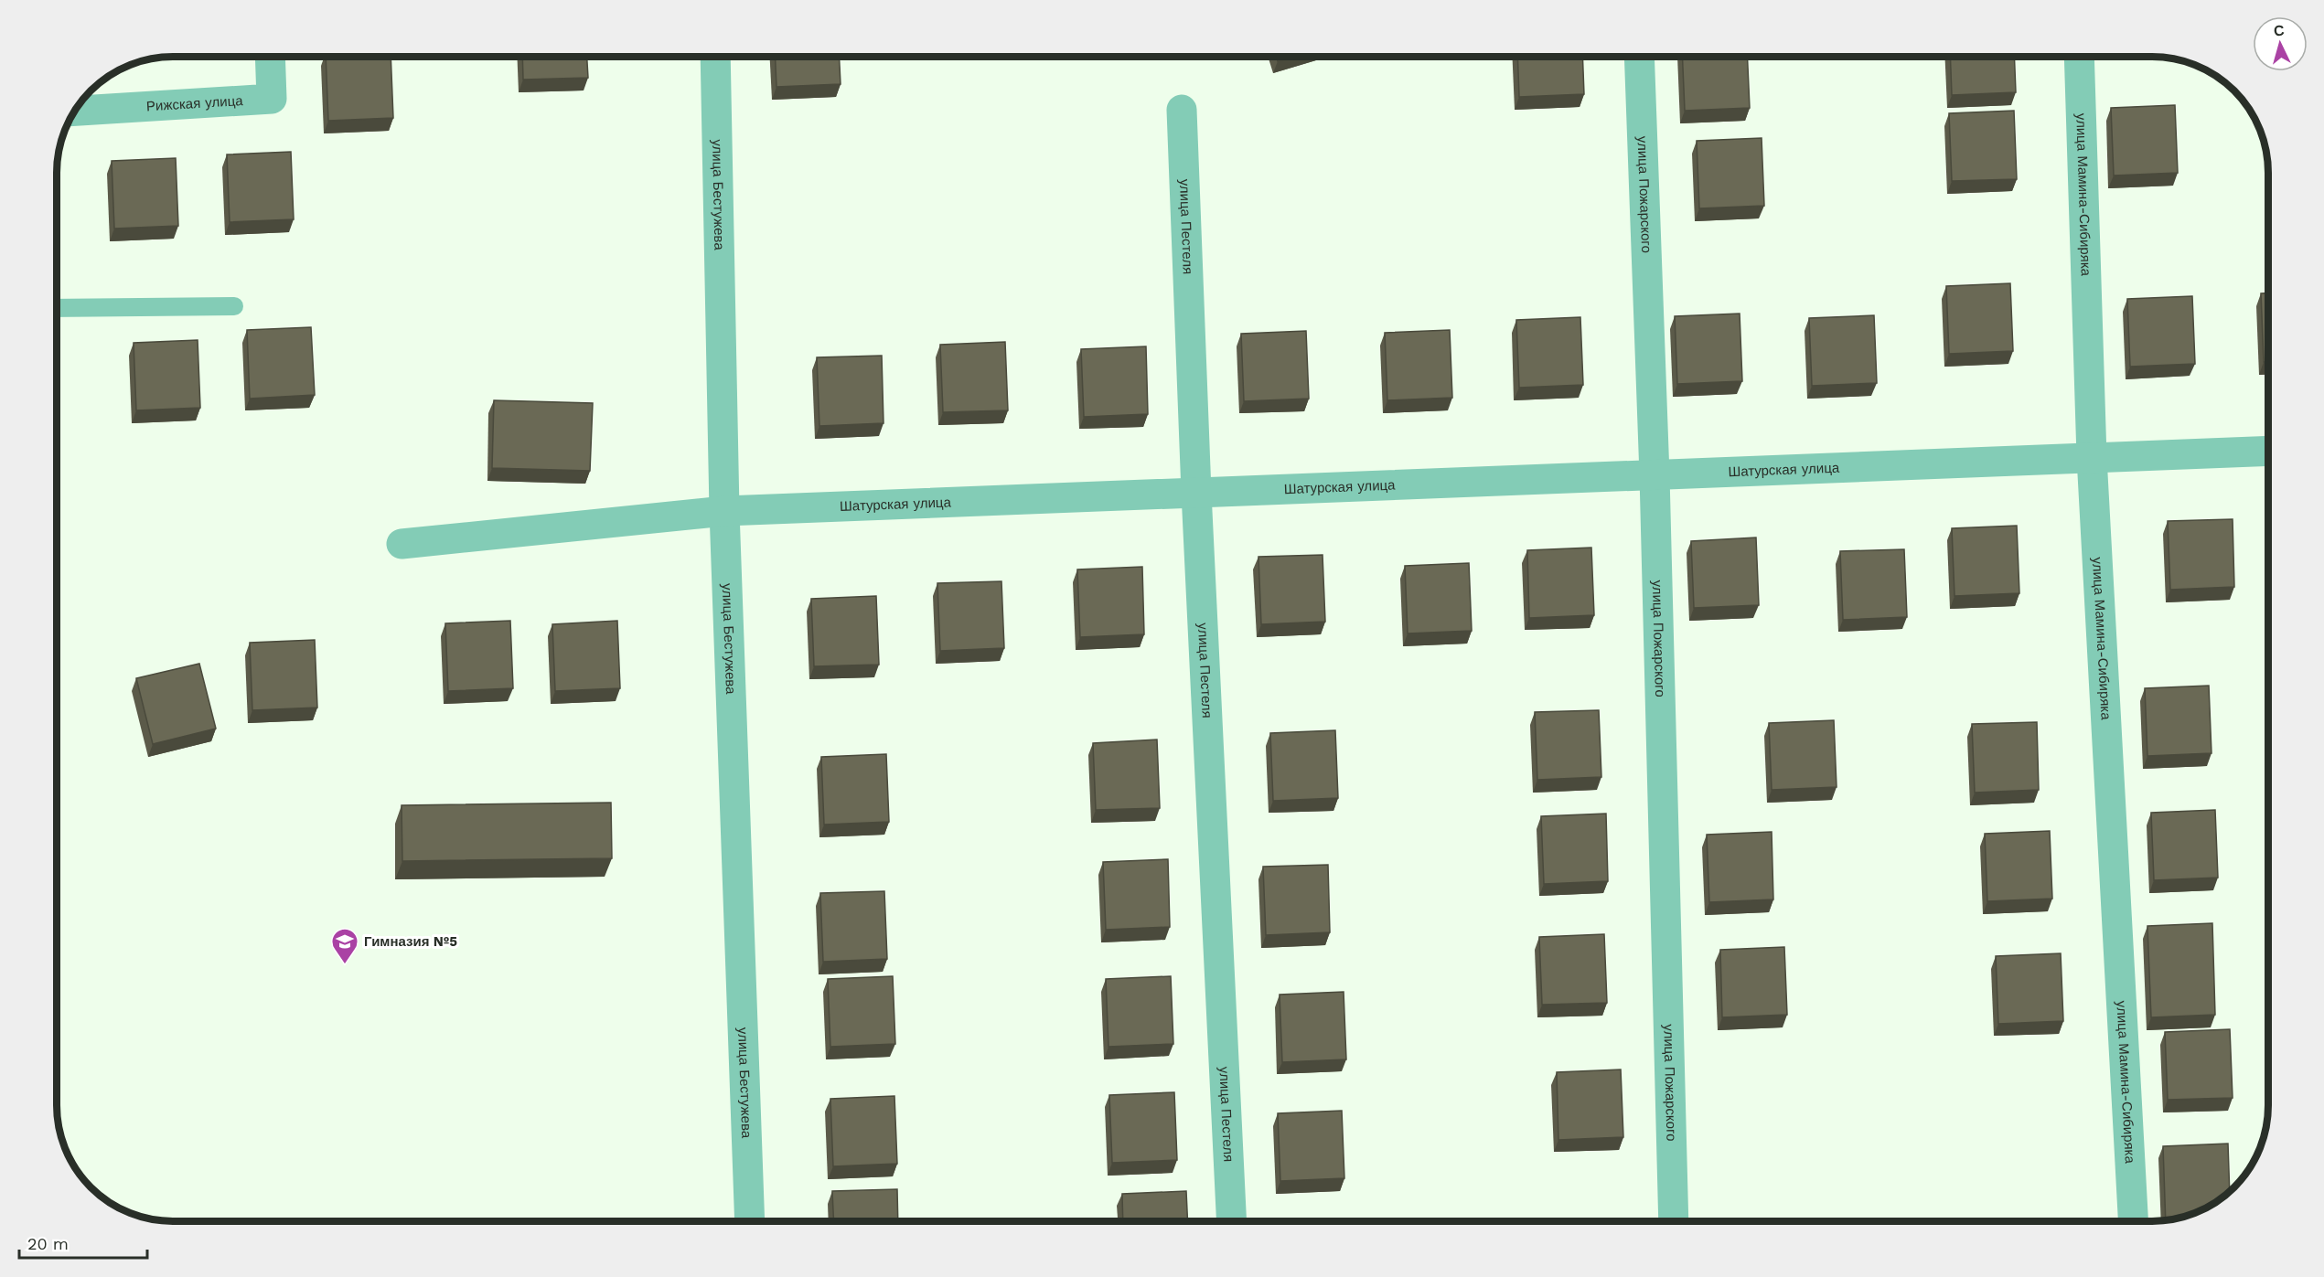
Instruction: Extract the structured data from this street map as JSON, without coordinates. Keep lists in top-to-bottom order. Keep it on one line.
{"streets":{"street":["Рижская улица","улица Бестужева","улица Пожарского","улица Мамина-Сибиряка","улица Пестеля","Шатурская улица"]},"crossings":[["улица Бестужева","Шатурская улица"],["улица Пожарского","Шатурская улица"],["улица Мамина-Сибиряка","Шатурская улица"],["улица Пестеля","Шатурская улица"]],"places":{"school or university":["Гимназия №5"]},"scale_bar":"20 m","north":"top"}
